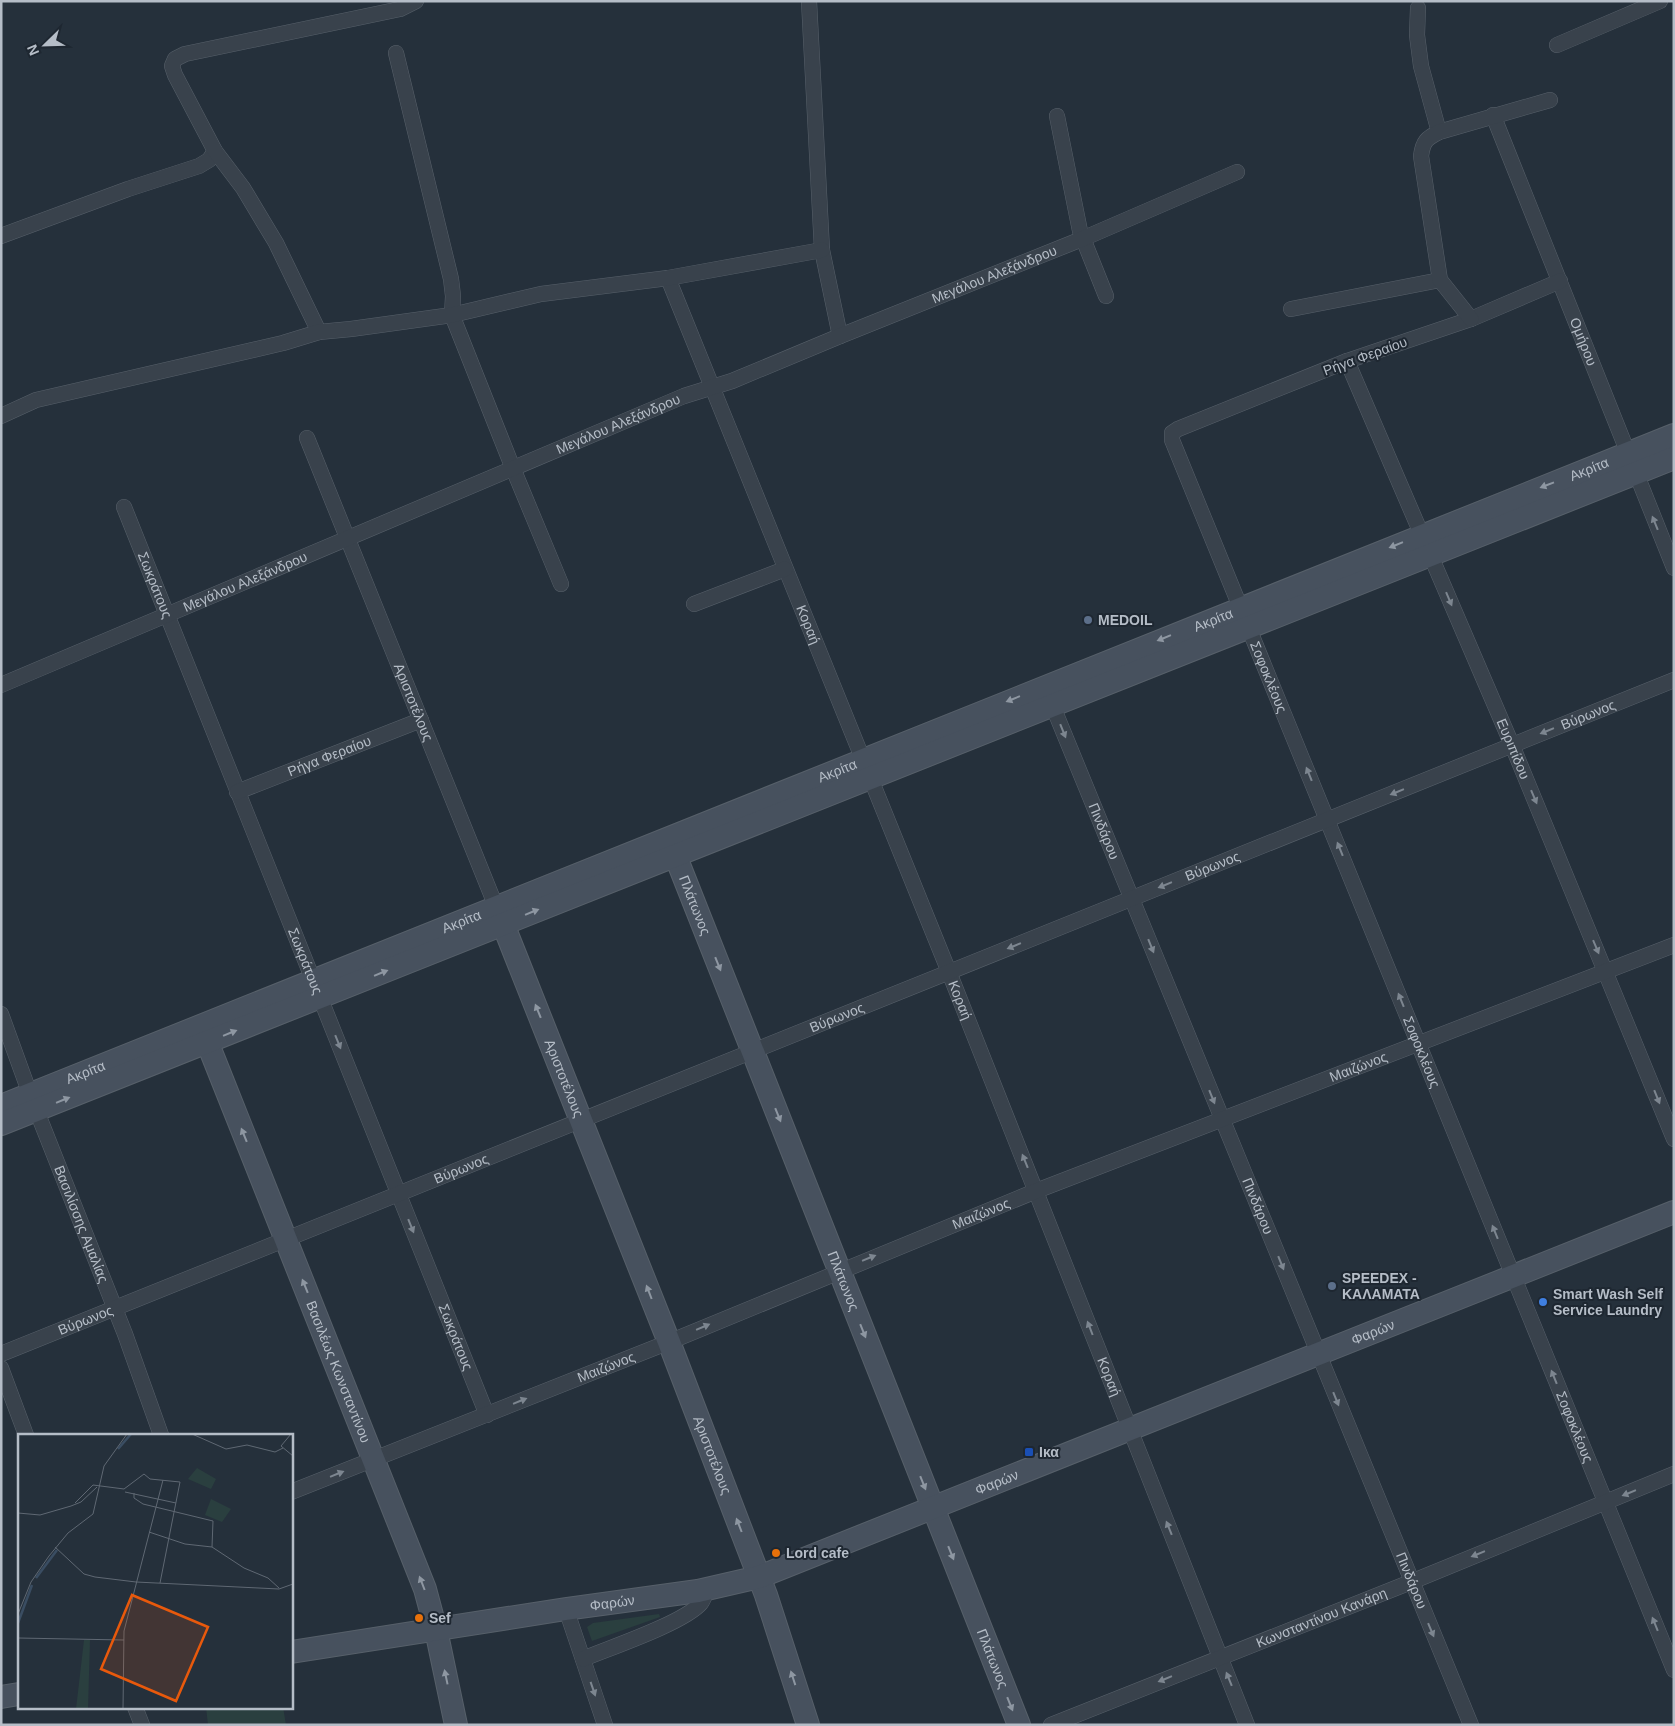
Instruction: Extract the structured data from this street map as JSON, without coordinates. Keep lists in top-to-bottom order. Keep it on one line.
{"streets":{"street":["Μεγάλου Αλεξάνδρου","Ομήρου","Ρήγα Φεραίου","Ακρίτα","Σωκράτους","Κοραή","Σοφοκλέους","Αριστοτέλους","Βύρωνος","Ευριπίδου","Πινδάρου","Πλάτωνος","Μαιζώνος","Βασιλίσσης Αμαλίας","Φαρών","Βασιλέως Κωνσταντίνου","Κωνσταντίνου Κανάρη"]},"crossings":[["Μεγάλου Αλεξάνδρου","Σωκράτους"],["Μεγάλου Αλεξάνδρου","Κοραή"],["Μεγάλου Αλεξάνδρου","Αριστοτέλους"],["Ομήρου","Ρήγα Φεραίου"],["Ομήρου","Ακρίτα"],["Ρήγα Φεραίου","Σωκράτους"],["Ρήγα Φεραίου","Σοφοκλέους"],["Ρήγα Φεραίου","Αριστοτέλους"],["Ρήγα Φεραίου","Ευριπίδου"],["Ακρίτα","Σωκράτους"],["Ακρίτα","Κοραή"],["Ακρίτα","Σοφοκλέους"],["Ακρίτα","Αριστοτέλους"],["Ακρίτα","Ευριπίδου"],["Ακρίτα","Πινδάρου"],["Ακρίτα","Πλάτωνος"],["Ακρίτα","Βασιλίσσης Αμαλίας"],["Ακρίτα","Βασιλέως Κωνσταντίνου"],["Σωκράτους","Βύρωνος"],["Σωκράτους","Μαιζώνος"],["Κοραή","Βύρωνος"],["Κοραή","Μαιζώνος"],["Κοραή","Φαρών"],["Κοραή","Κωνσταντίνου Κανάρη"],["Σοφοκλέους","Βύρωνος"],["Σοφοκλέους","Μαιζώνος"],["Σοφοκλέους","Φαρών"],["Σοφοκλέους","Κωνσταντίνου Κανάρη"],["Αριστοτέλους","Βύρωνος"],["Αριστοτέλους","Μαιζώνος"],["Αριστοτέλους","Φαρών"],["Βύρωνος","Ευριπίδου"],["Βύρωνος","Πινδάρου"],["Βύρωνος","Πλάτωνος"],["Βύρωνος","Βασιλίσσης Αμαλίας"],["Βύρωνος","Βασιλέως Κωνσταντίνου"],["Ευριπίδου","Μαιζώνος"],["Πινδάρου","Μαιζώνος"],["Πινδάρου","Φαρών"],["Πινδάρου","Κωνσταντίνου Κανάρη"],["Πλάτωνος","Μαιζώνος"],["Πλάτωνος","Φαρών"],["Μαιζώνος","Βασιλέως Κωνσταντίνου"],["Φαρών","Βασιλέως Κωνσταντίνου"]],"one_way":["Σωκράτους","Κοραή","Σοφοκλέους","Αριστοτέλους","Βύρωνος","Ευριπίδου","Πινδάρου","Πλάτωνος","Μαιζώνος","Βασιλέως Κωνσταντίνου","Κωνσταντίνου Κανάρη"],"places":{"other":["MEDOIL","SPEEDEX - ΚΑΛΑΜΑΤΑ","Smart Wash Self Service Laundry","Lord cafe","Sef"],"transit":["Ικα"]},"north":"bottom left"}
